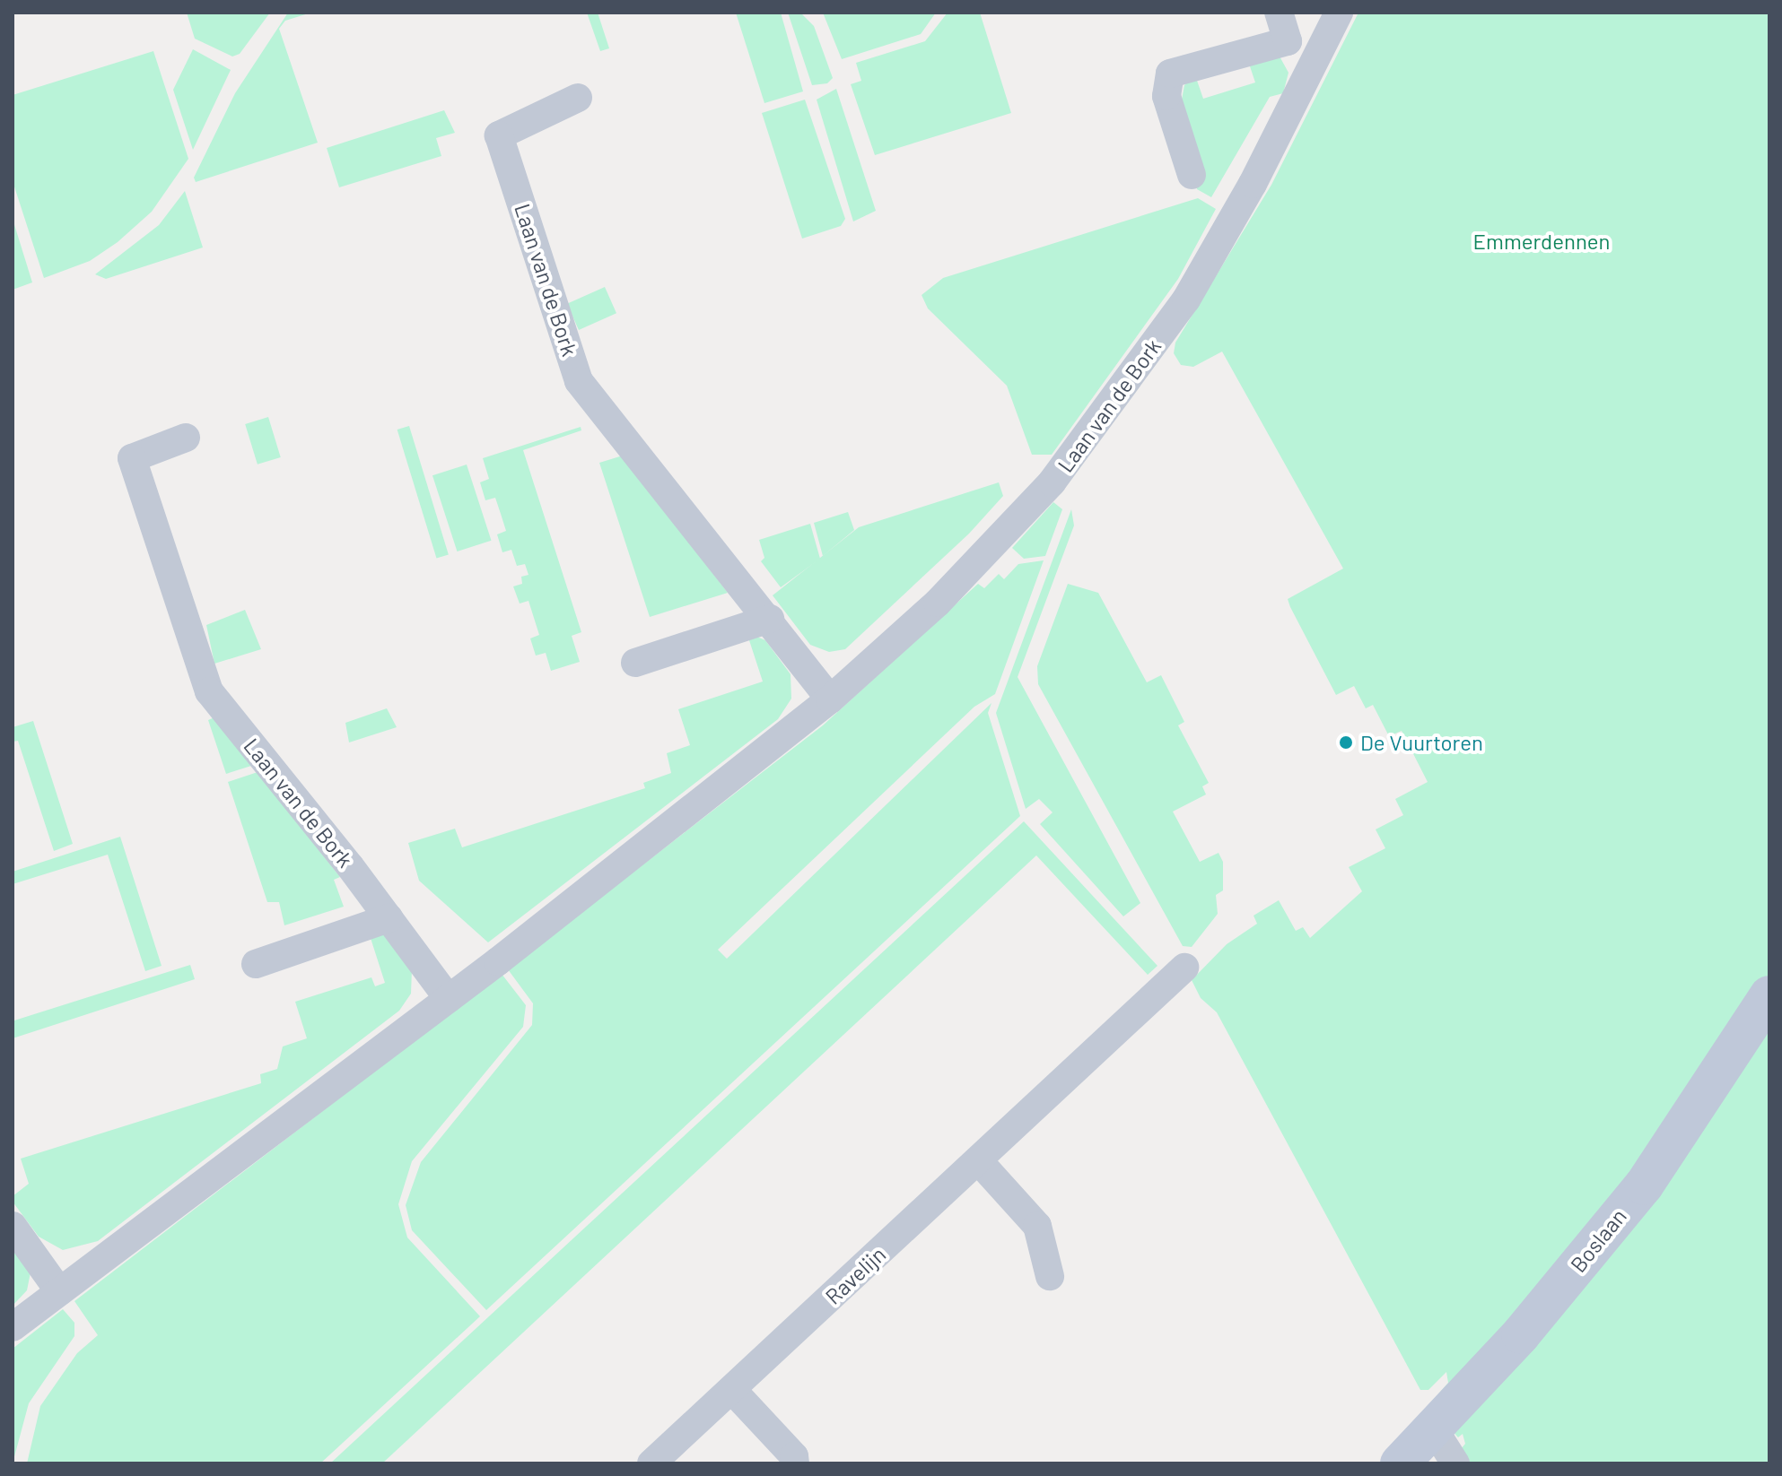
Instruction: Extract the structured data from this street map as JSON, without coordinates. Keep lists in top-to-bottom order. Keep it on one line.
{"streets":{"main road":["Boslaan"],"street":["Laan van de Bork","Ravelijn"]},"parks":["Emmerdennen"],"places":["De Vuurtoren"]}
